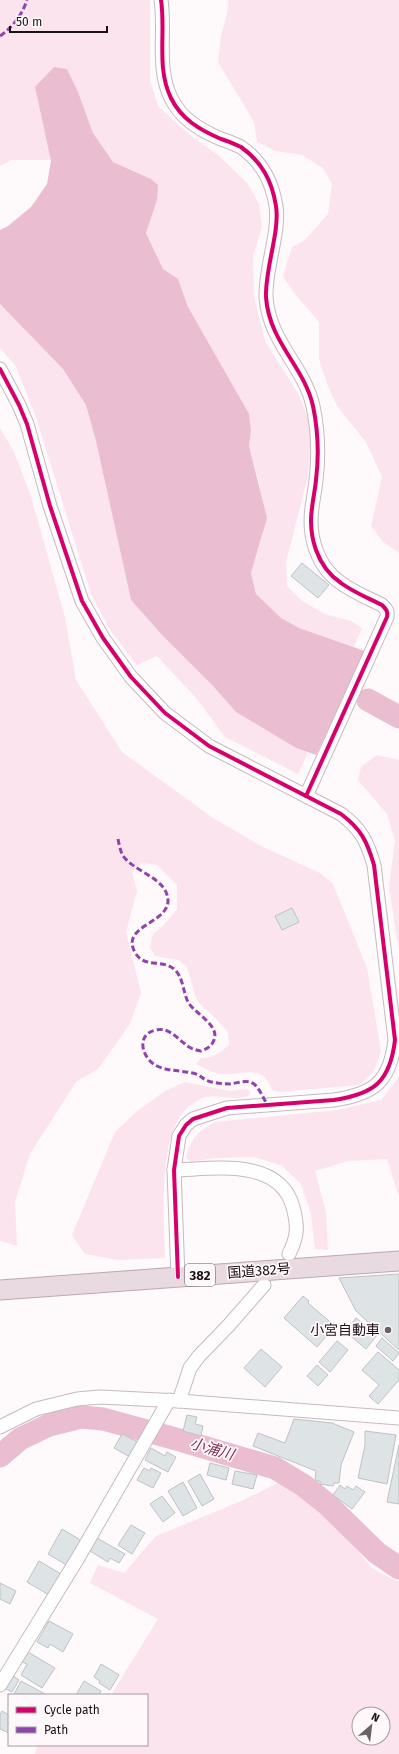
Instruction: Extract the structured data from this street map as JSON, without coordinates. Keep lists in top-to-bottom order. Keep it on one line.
{"streets":{"highway":["国道382号","382"]},"water":["小浦川"],"places":["小宮自動車"],"legend":["Cycle path","Path"],"scale_bar":"50 m","north":"top right"}
